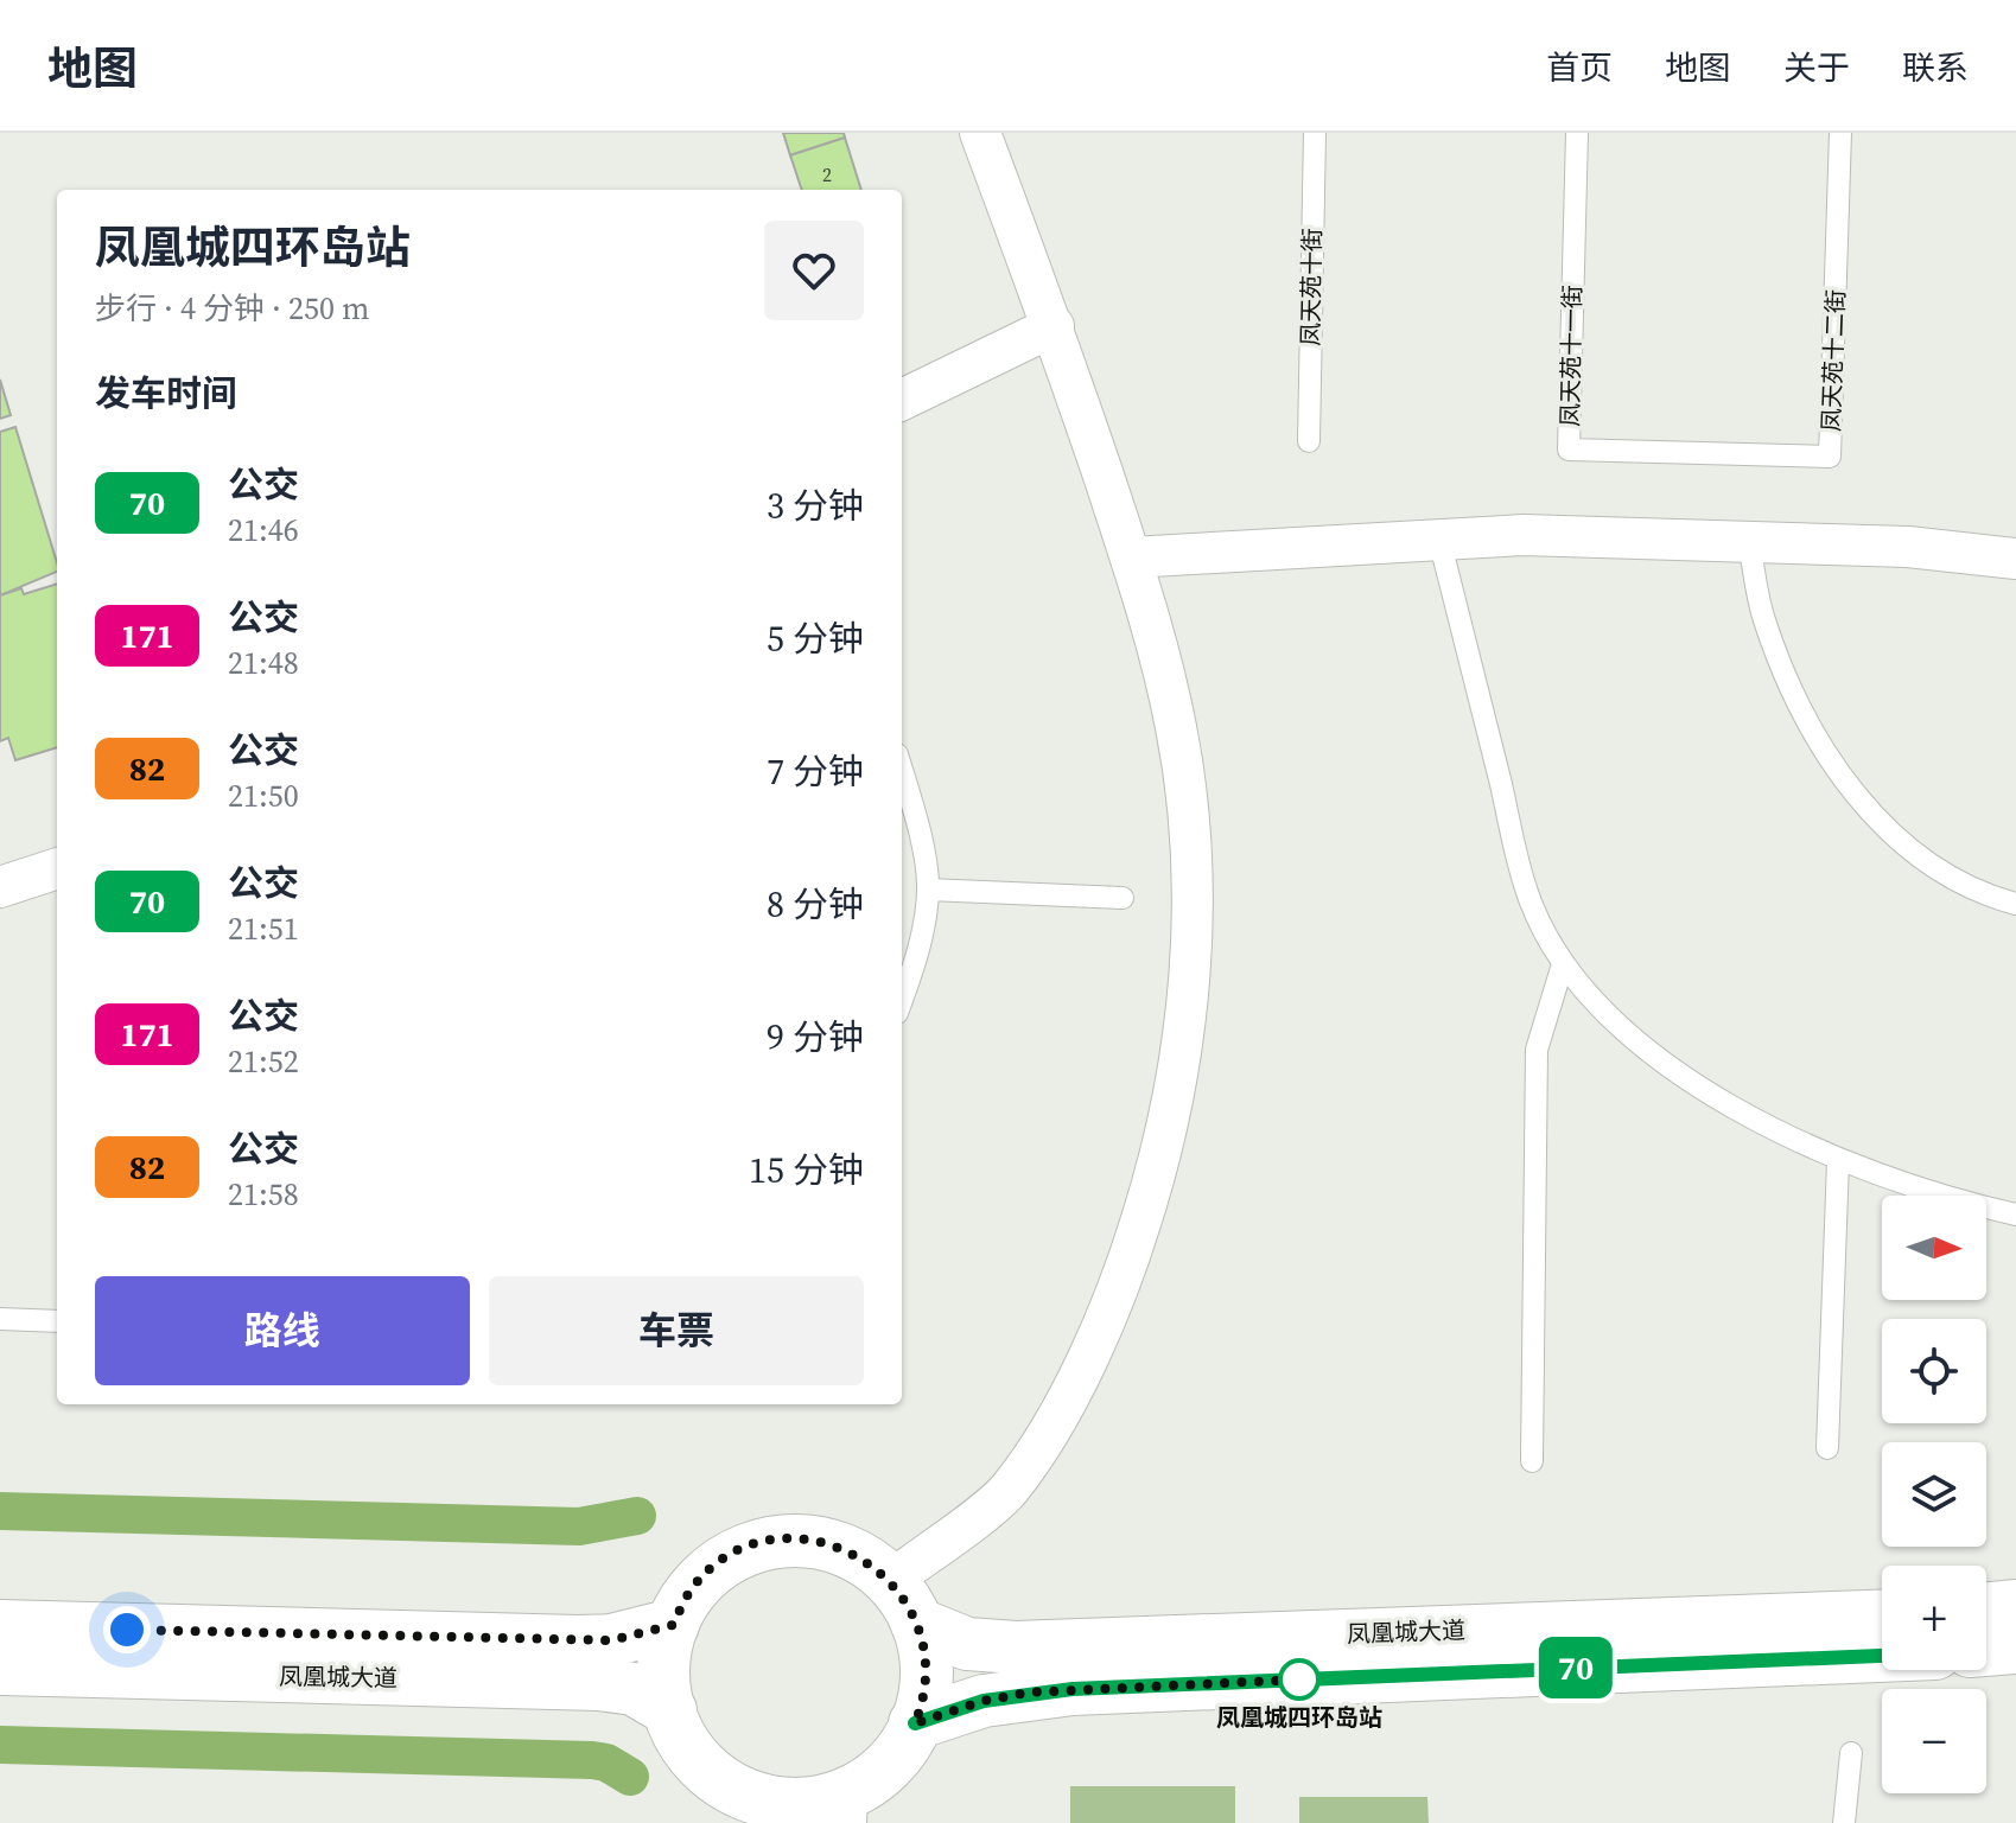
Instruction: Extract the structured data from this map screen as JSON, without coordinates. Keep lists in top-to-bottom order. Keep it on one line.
{"streets":{"main road":["凤凰城大道"],"lane":["凤天苑十街","凤天苑十一街","凤天苑十二街"]},"crossings":[["凤天苑十一街","凤天苑十二街"]],"places":["凤凰城四环岛站"],"lines":["bus line 70"],"house_numbers":["2"],"north":"right","page":{"header":"地图","nav":["首页","地图","关于","联系"],"on_map":"70","heading":[["凤凰城四环岛站","步行 · 4 分钟 · 250 m"],"发车时间"],"list":[{"mark":"70","name":"公交","note":"21:46","value":"3 分钟"},{"mark":"171","name":"公交","note":"21:48","value":"5 分钟"},{"mark":"82","name":"公交","note":"21:50","value":"7 分钟"},{"mark":"70","name":"公交","note":"21:51","value":"8 分钟"},{"mark":"171","name":"公交","note":"21:52","value":"9 分钟"},{"mark":"82","name":"公交","note":"21:58","value":"15 分钟"}],"map_buttons":["+","−"],"buttons":["路线","车票"]}}
